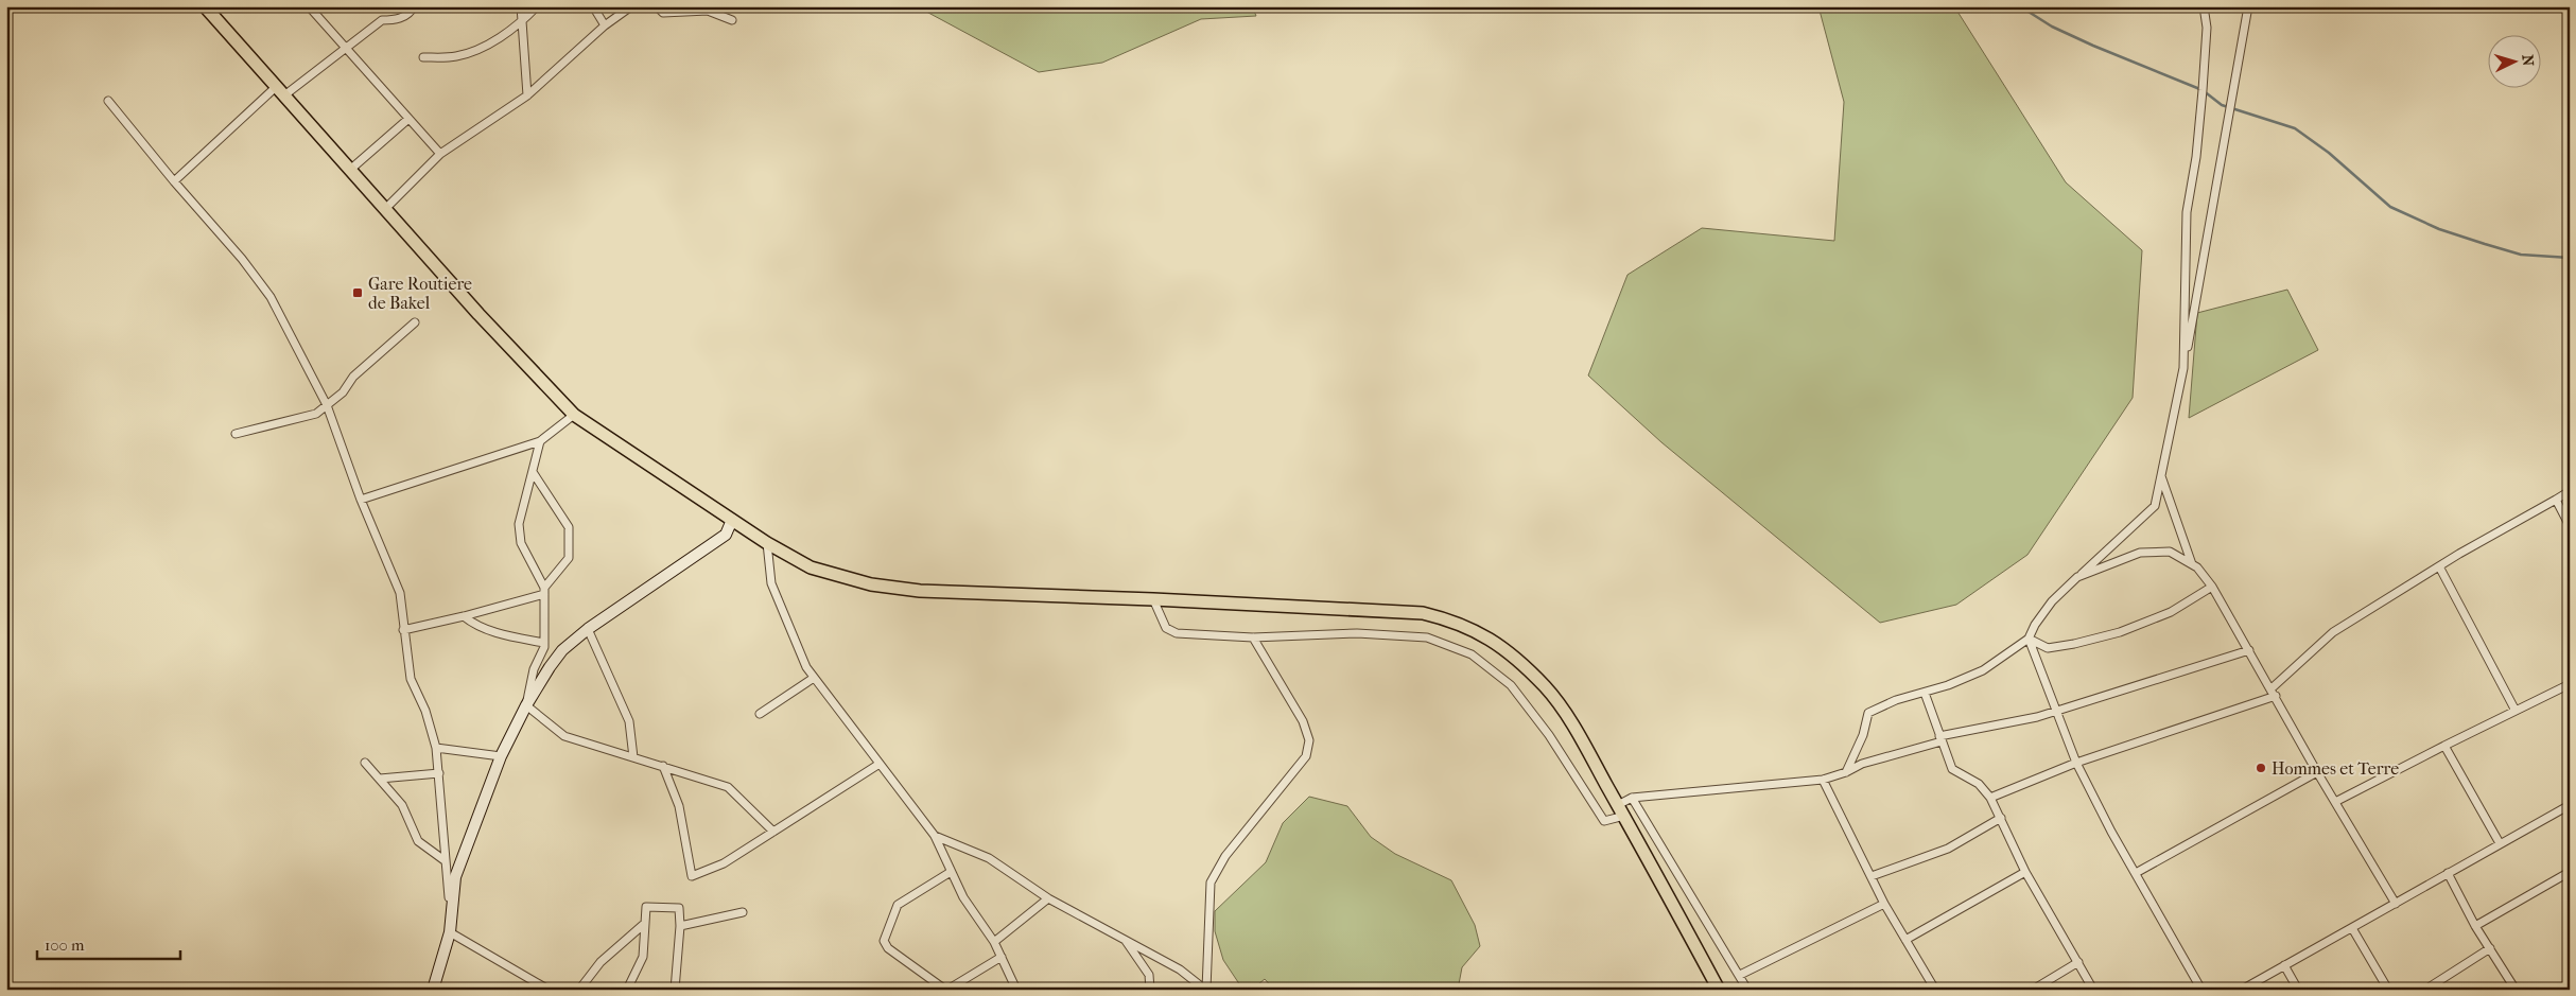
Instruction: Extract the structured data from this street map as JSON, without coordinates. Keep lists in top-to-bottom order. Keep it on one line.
{"places":{"transit":["Gare Routiere de Bakel"],"other":["Hommes et Terre"]},"scale_bar":"100 m","north":"right"}
